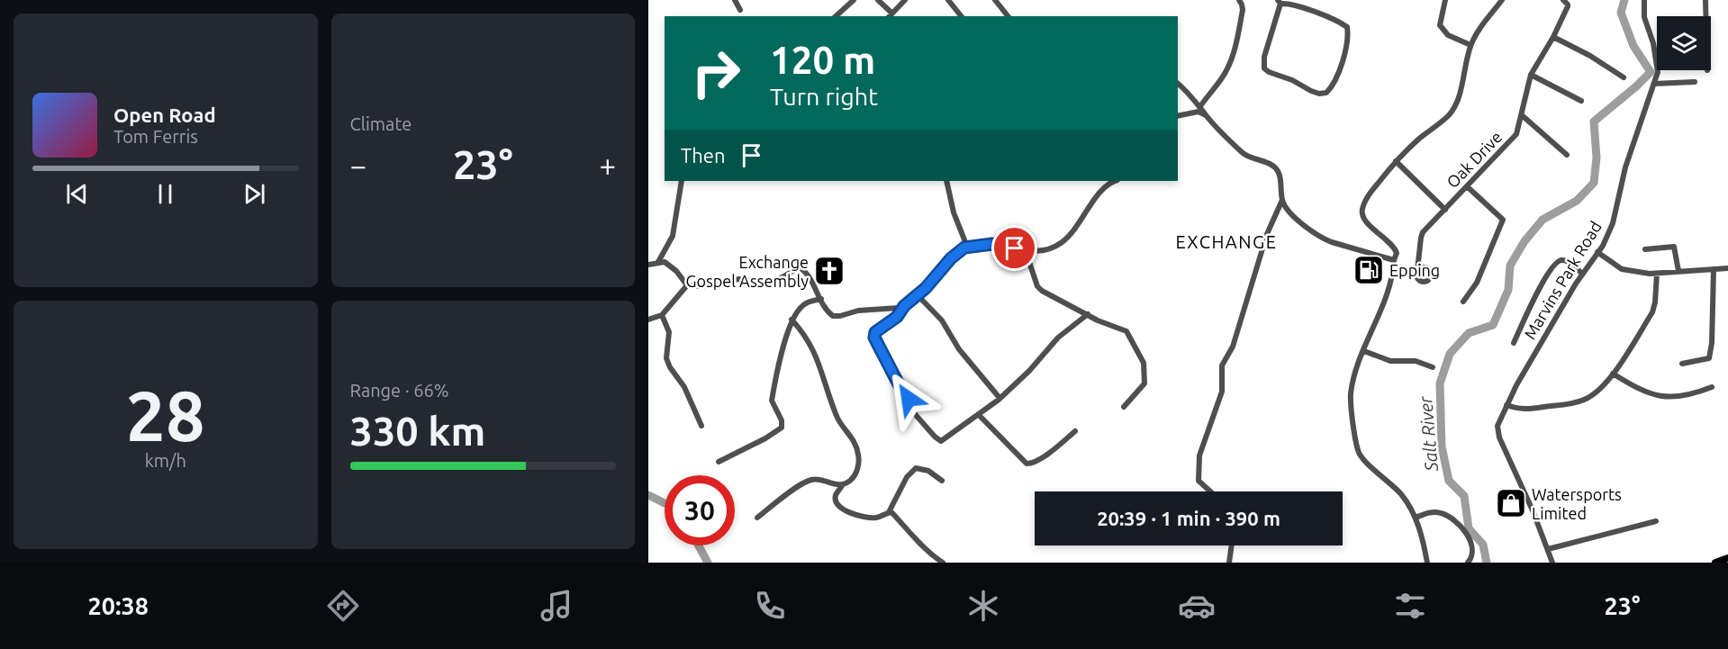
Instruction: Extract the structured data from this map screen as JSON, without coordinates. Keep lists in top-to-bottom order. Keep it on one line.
{"streets":{"street":["Oak Drive","Marvins Park Road"]},"districts":["EXCHANGE"],"water":["Salt River"],"places":{"fuel station":["Epping"],"church":["Exchange Gospel Assembly"],"shop":["Watersports Limited"]},"page":{"tile":["Climate",["28","km/h"],["Range · 66%","330 km"]],"turn":["120 m","Turn right"],"song":["Open Road","Tom Ferris"],"then":"Then","heat":["−","23°","+"],"limit":"30","trip":"20:39 · 1 min · 390 m","tabs":["20:38","23°"]}}
